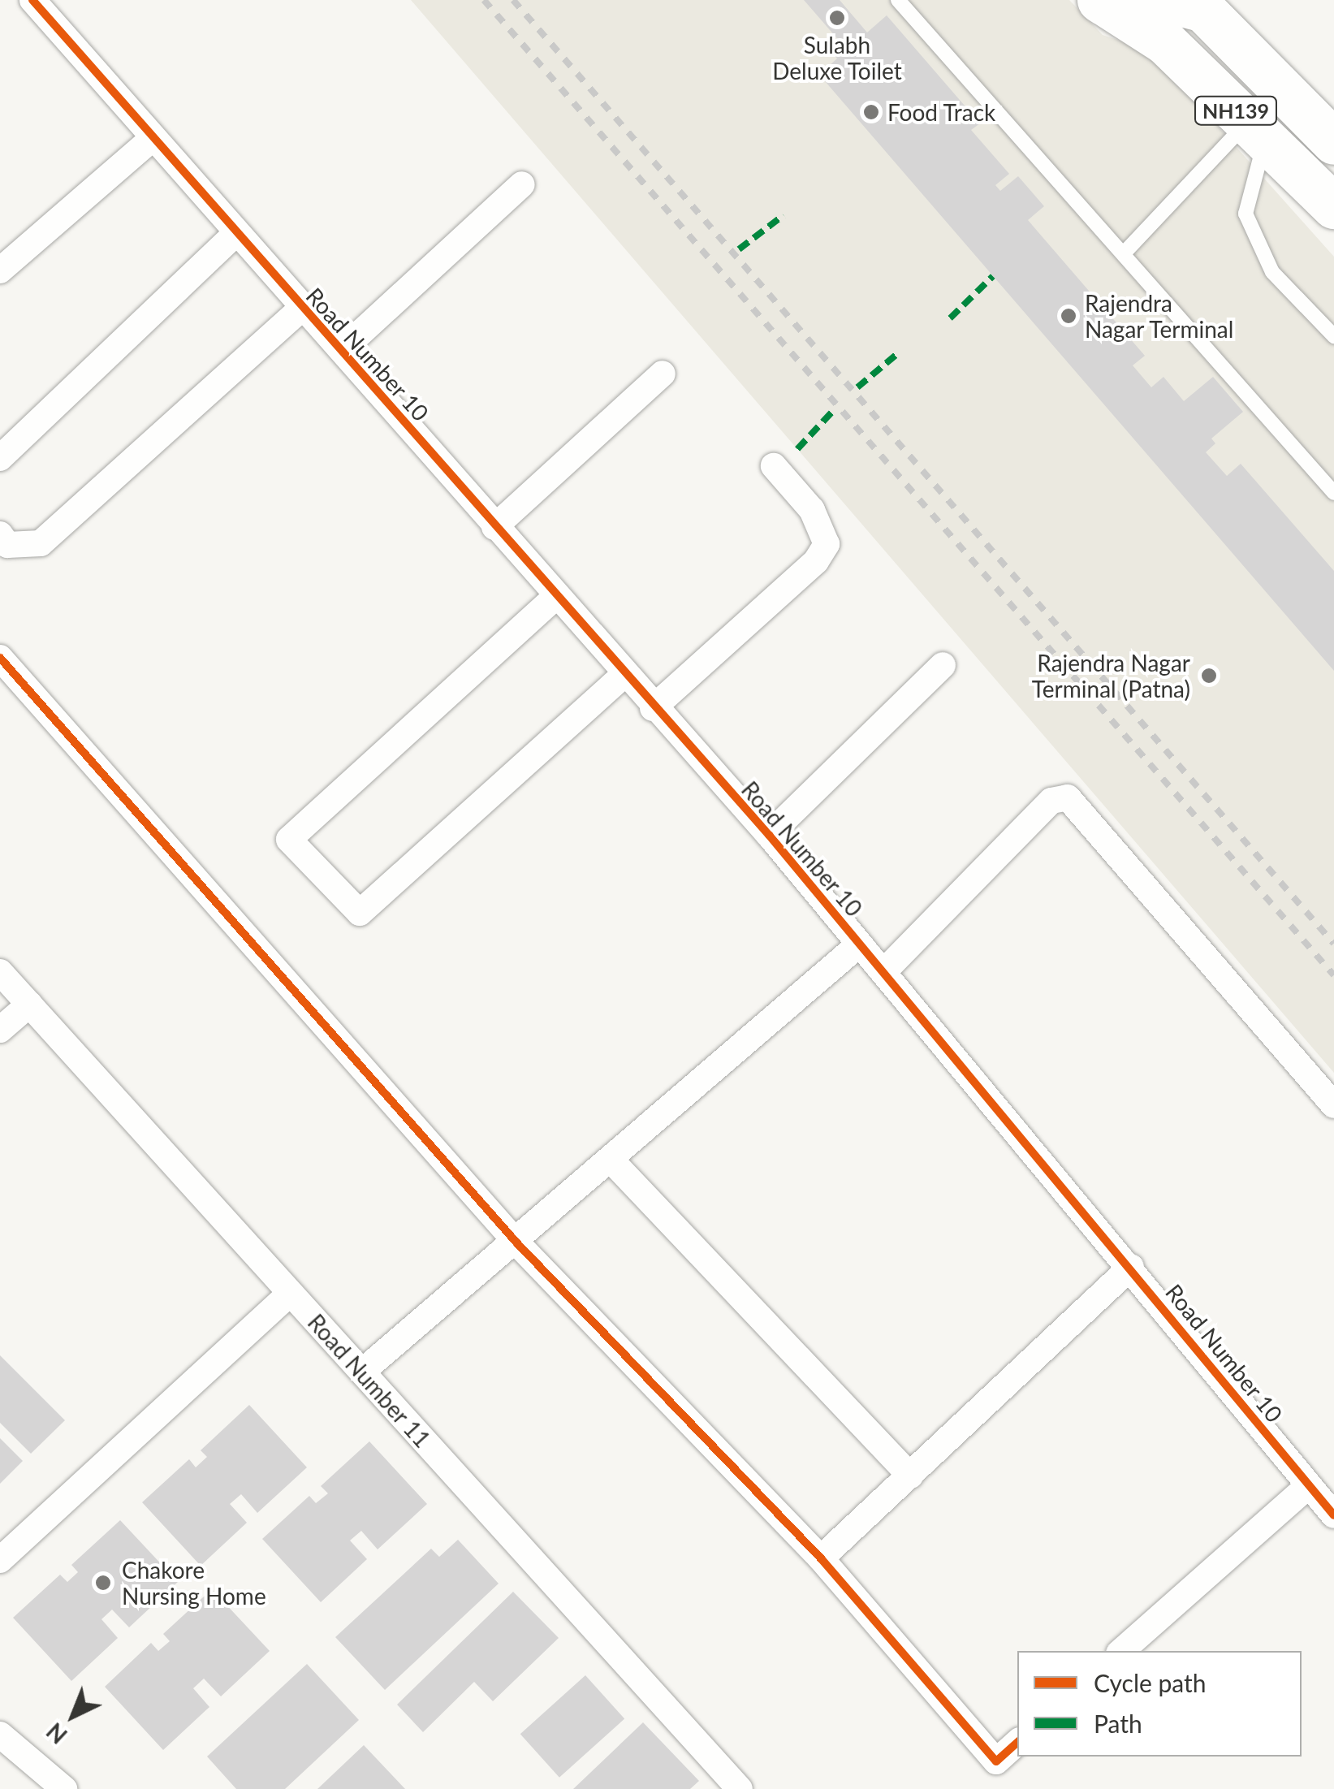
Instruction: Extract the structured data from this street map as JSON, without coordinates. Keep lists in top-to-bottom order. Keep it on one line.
{"streets":{"highway":["NH139"],"street":["Road Number 10","Road Number 11"]},"places":["Sulabh Deluxe Toilet","Food Track","Rajendra Nagar Terminal","Rajendra Nagar Terminal (Patna)","Chakore Nursing Home"],"legend":["Cycle path","Path"],"north":"bottom left"}
